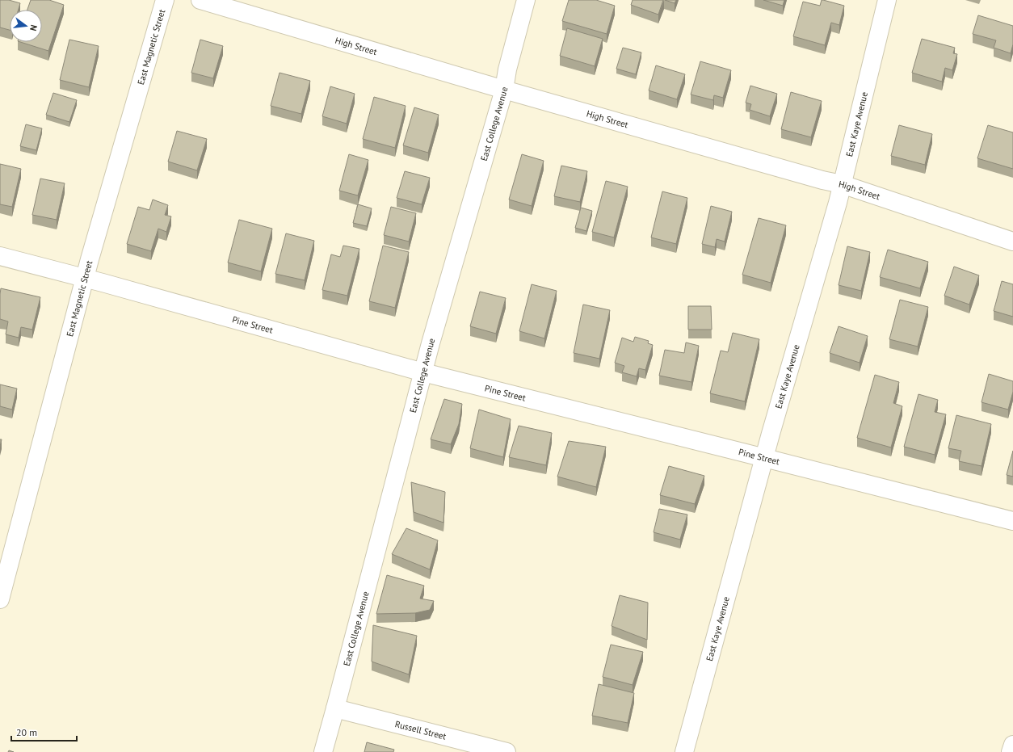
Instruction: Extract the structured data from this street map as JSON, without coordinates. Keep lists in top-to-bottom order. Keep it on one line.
{"streets":{"street":["High Street","East Magnetic Street","East College Avenue","East Kaye Avenue","Pine Street","Russell Street"]},"crossings":[["High Street","East College Avenue"],["High Street","East Kaye Avenue"],["East Magnetic Street","Pine Street"],["East College Avenue","Pine Street"],["East College Avenue","Russell Street"],["East Kaye Avenue","Pine Street"]],"scale_bar":"20 m","north":"right"}
